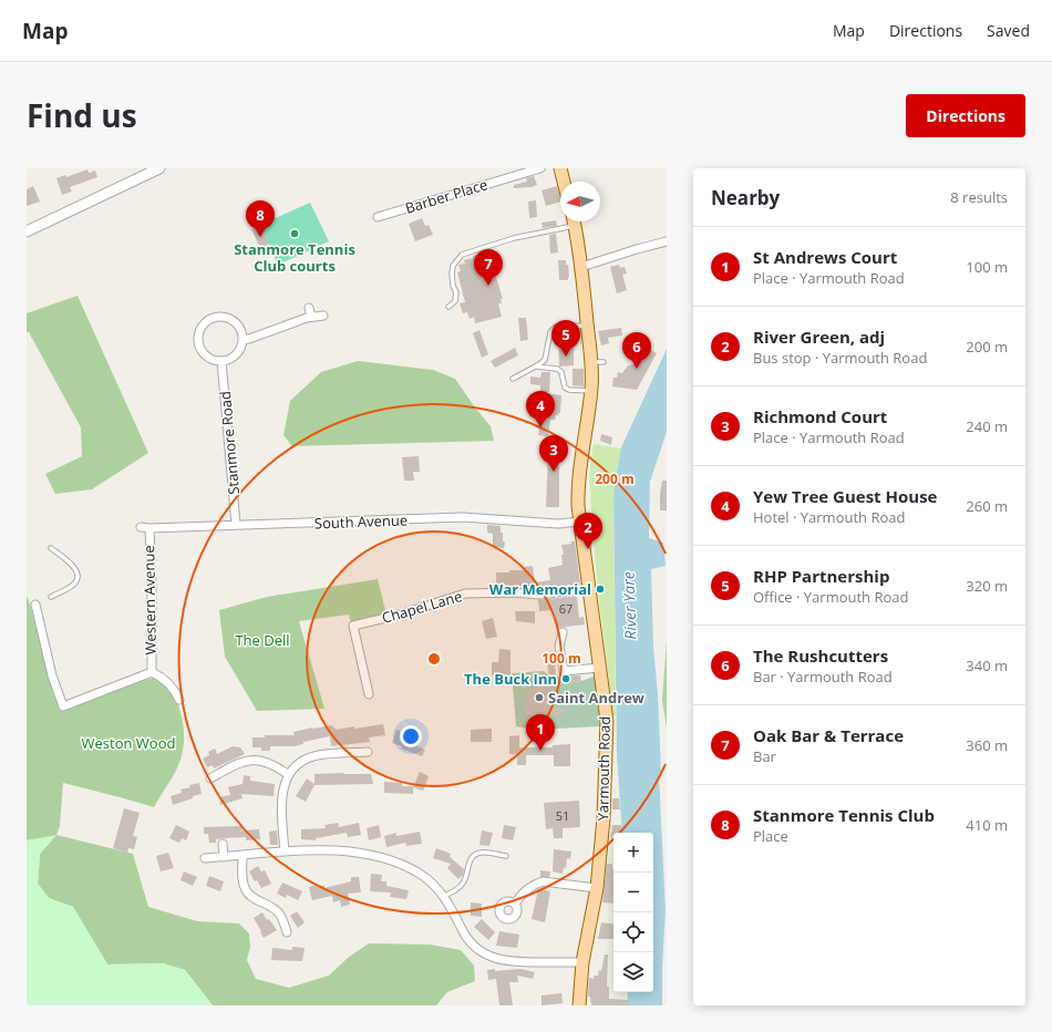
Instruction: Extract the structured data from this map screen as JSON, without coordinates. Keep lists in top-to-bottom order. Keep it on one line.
{"streets":{"main road":["Yarmouth Road"],"street":["Barber Place","Stanmore Road","South Avenue","Western Avenue","Chapel Lane"]},"crossings":[["Stanmore Road","South Avenue"],["South Avenue","Western Avenue"],["South Avenue","Yarmouth Road"],["Chapel Lane","Yarmouth Road"]],"water":["River Yare"],"parks":["The Dell","Weston Wood"],"places":["Stanmore Tennis Club courts","War Memorial","The Buck Inn","Saint Andrew"],"house_numbers":["67","51"],"north":"left","page":{"header":"Map","nav":["Map","Directions","Saved"],"title":"Find us","buttons":"Directions","heading":["Nearby","8 results"],"pins":["8","7","5","6","4","3","2","1"],"list":[{"mark":"1","name":"St Andrews Court","note":"Place · Yarmouth Road","value":"100 m"},{"mark":"2","name":"River Green, adj","note":"Bus stop · Yarmouth Road","value":"200 m"},{"mark":"3","name":"Richmond Court","note":"Place · Yarmouth Road","value":"240 m"},{"mark":"4","name":"Yew Tree Guest House","note":"Hotel · Yarmouth Road","value":"260 m"},{"mark":"5","name":"RHP Partnership","note":"Office · Yarmouth Road","value":"320 m"},{"mark":"6","name":"The Rushcutters","note":"Bar · Yarmouth Road","value":"340 m"},{"mark":"7","name":"Oak Bar & Terrace","note":"Bar","value":"360 m"},{"mark":"8","name":"Stanmore Tennis Club","note":"Place","value":"410 m"}],"map_buttons":["+","−"]},"rings":["200 m","100 m"]}
